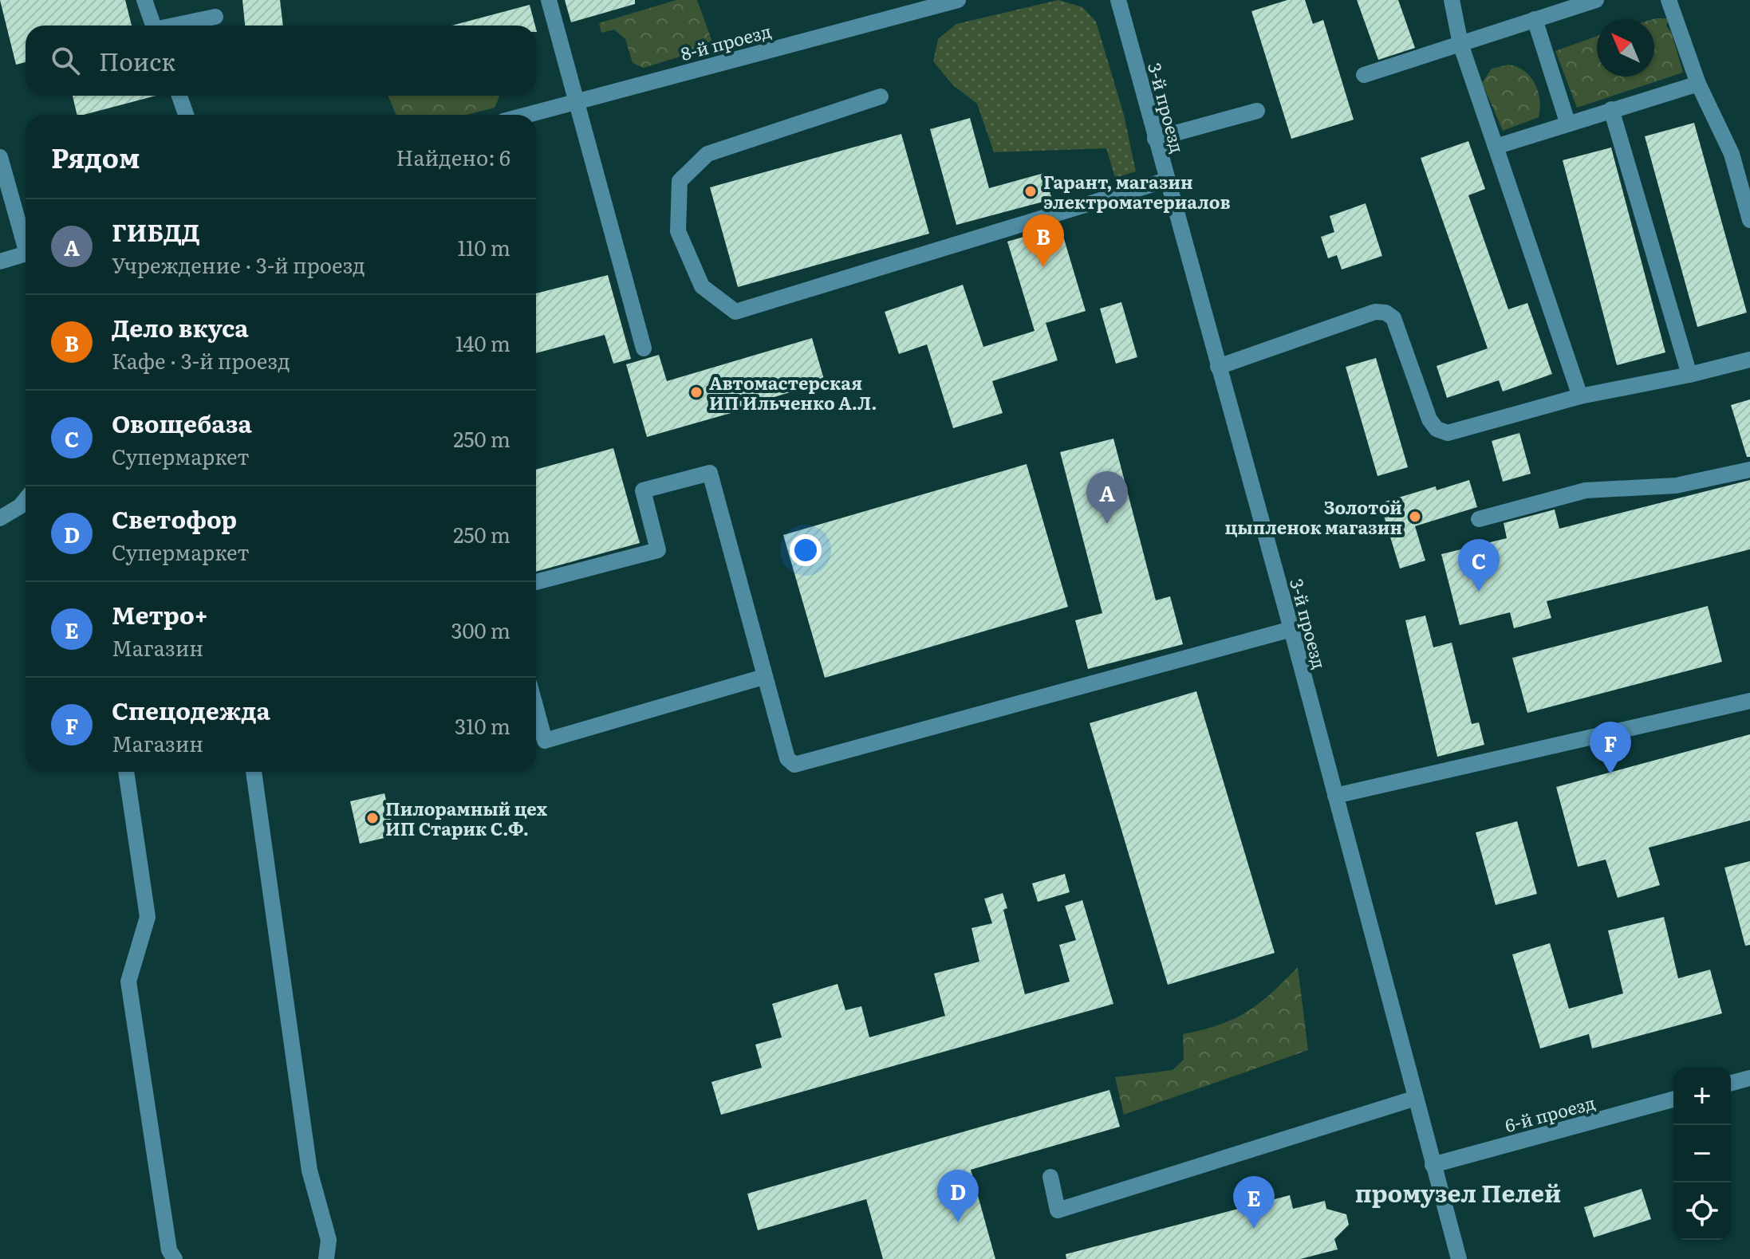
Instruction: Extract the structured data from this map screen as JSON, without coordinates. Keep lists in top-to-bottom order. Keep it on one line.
{"streets":{"street":["8-й проезд","3-й проезд","6-й проезд"]},"crossings":[["3-й проезд","6-й проезд"]],"districts":["промузел Пелей"],"places":["Гарант, магазин электроматериалов","Автомастерская ИП Ильченко А.Л.","Золотой цыпленок магазин","Пилорамный цех ИП Старик С.Ф."],"north":"top left","page":{"search":"Поиск","heading":["Рядом","Найдено: 6"],"list":[{"mark":"A","name":"ГИБДД","note":"Учреждение · 3-й проезд","value":"110 m"},{"mark":"B","name":"Дело вкуса","note":"Кафе · 3-й проезд","value":"140 m"},{"mark":"C","name":"Овощебаза","note":"Супермаркет","value":"250 m"},{"mark":"D","name":"Светофор","note":"Супермаркет","value":"250 m"},{"mark":"E","name":"Метро+","note":"Магазин","value":"300 m"},{"mark":"F","name":"Спецодежда","note":"Магазин","value":"310 m"}],"pins":["B","A","C","F","D","E"],"map_buttons":["+","−"]}}
